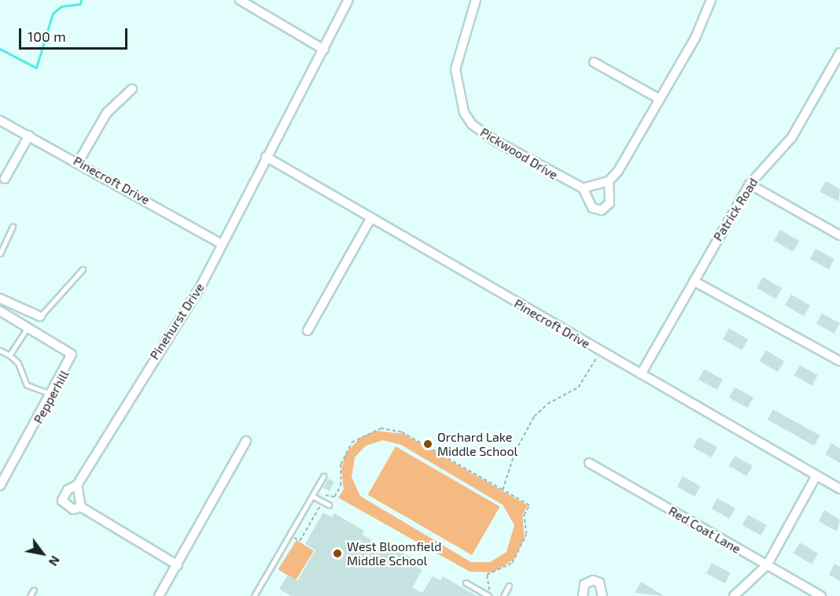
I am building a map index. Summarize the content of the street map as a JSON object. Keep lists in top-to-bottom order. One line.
{"streets":{"street":["Pickwood Drive","Pinecroft Drive","Patrick Road","Pinehurst Drive","Pepperhill","Red Coat Lane"]},"crossings":[["Pinecroft Drive","Patrick Road"],["Pinecroft Drive","Pinehurst Drive"]],"places":["Orchard Lake Middle School","West Bloomfield Middle School"],"scale_bar":"100 m","north":"bottom right"}
